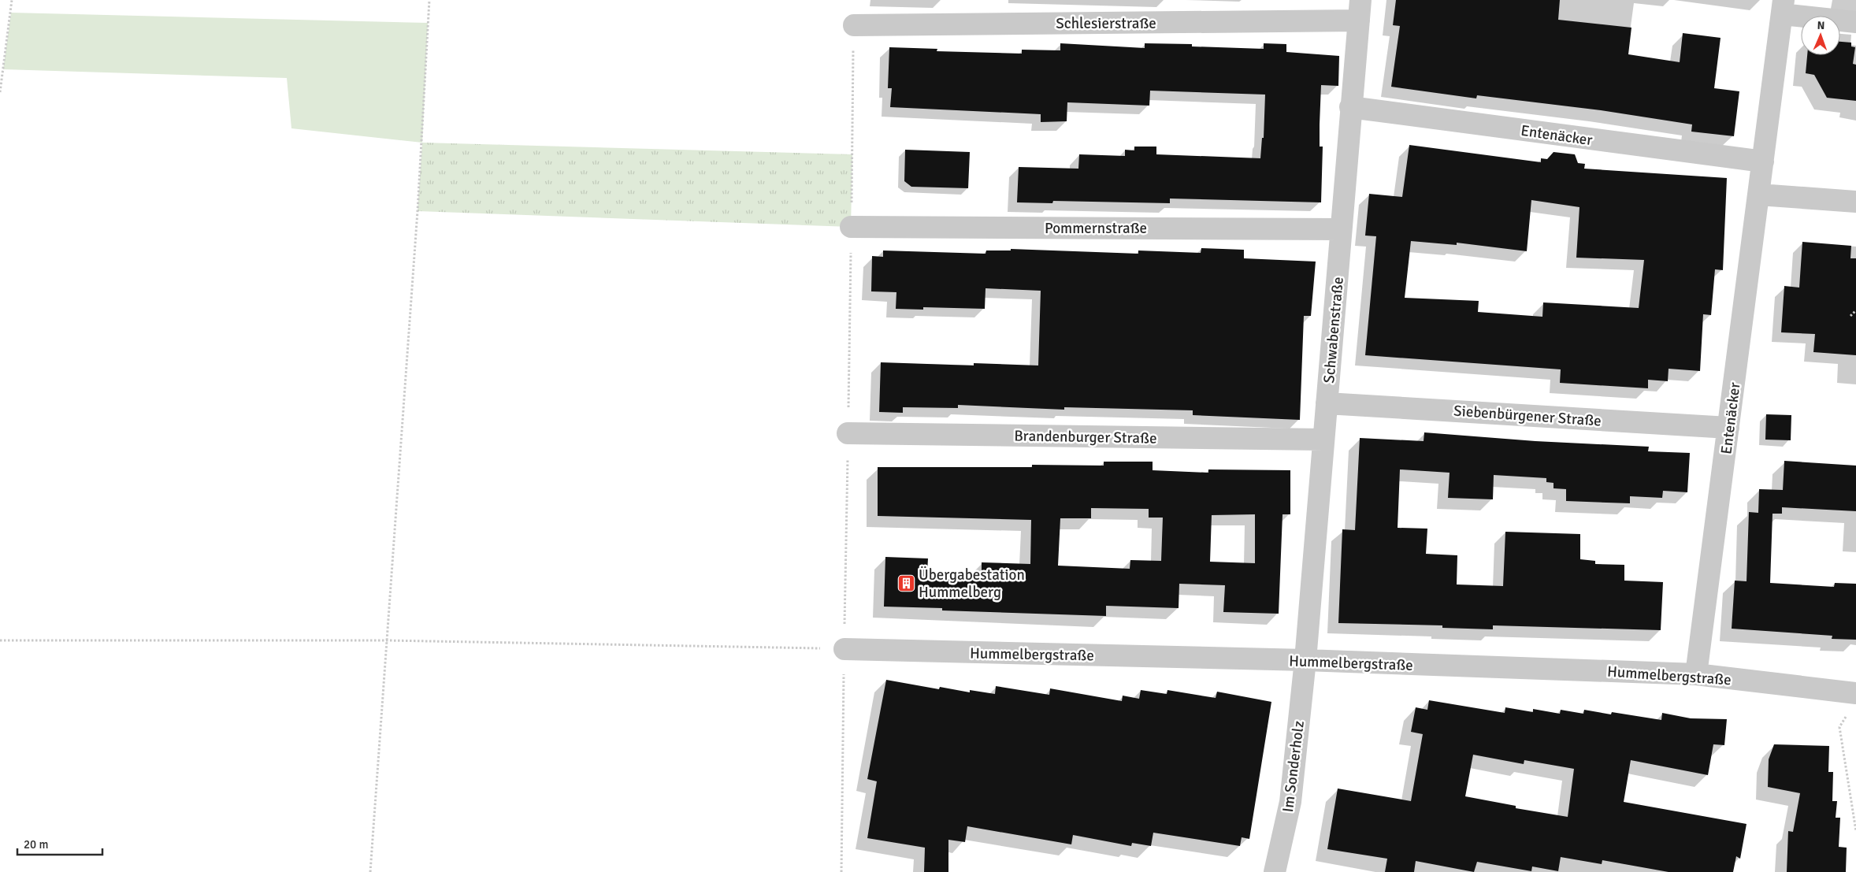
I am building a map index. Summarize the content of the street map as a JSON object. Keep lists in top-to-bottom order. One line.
{"streets":{"street":["Schlesierstraße","Entenäcker","Pommernstraße","Schwabenstraße","Siebenbürgener Straße","Brandenburger Straße","Hummelbergstraße","Im Sonderholz"]},"crossings":[["Schlesierstraße","Schwabenstraße"],["Entenäcker","Schwabenstraße"],["Entenäcker","Siebenbürgener Straße"],["Entenäcker","Hummelbergstraße"],["Pommernstraße","Schwabenstraße"],["Schwabenstraße","Siebenbürgener Straße"],["Schwabenstraße","Brandenburger Straße"],["Schwabenstraße","Hummelbergstraße"],["Schwabenstraße","Im Sonderholz"],["Hummelbergstraße","Im Sonderholz"]],"places":{"building":["Übergabestation Hummelberg"]},"scale_bar":"20 m","north":"top"}
